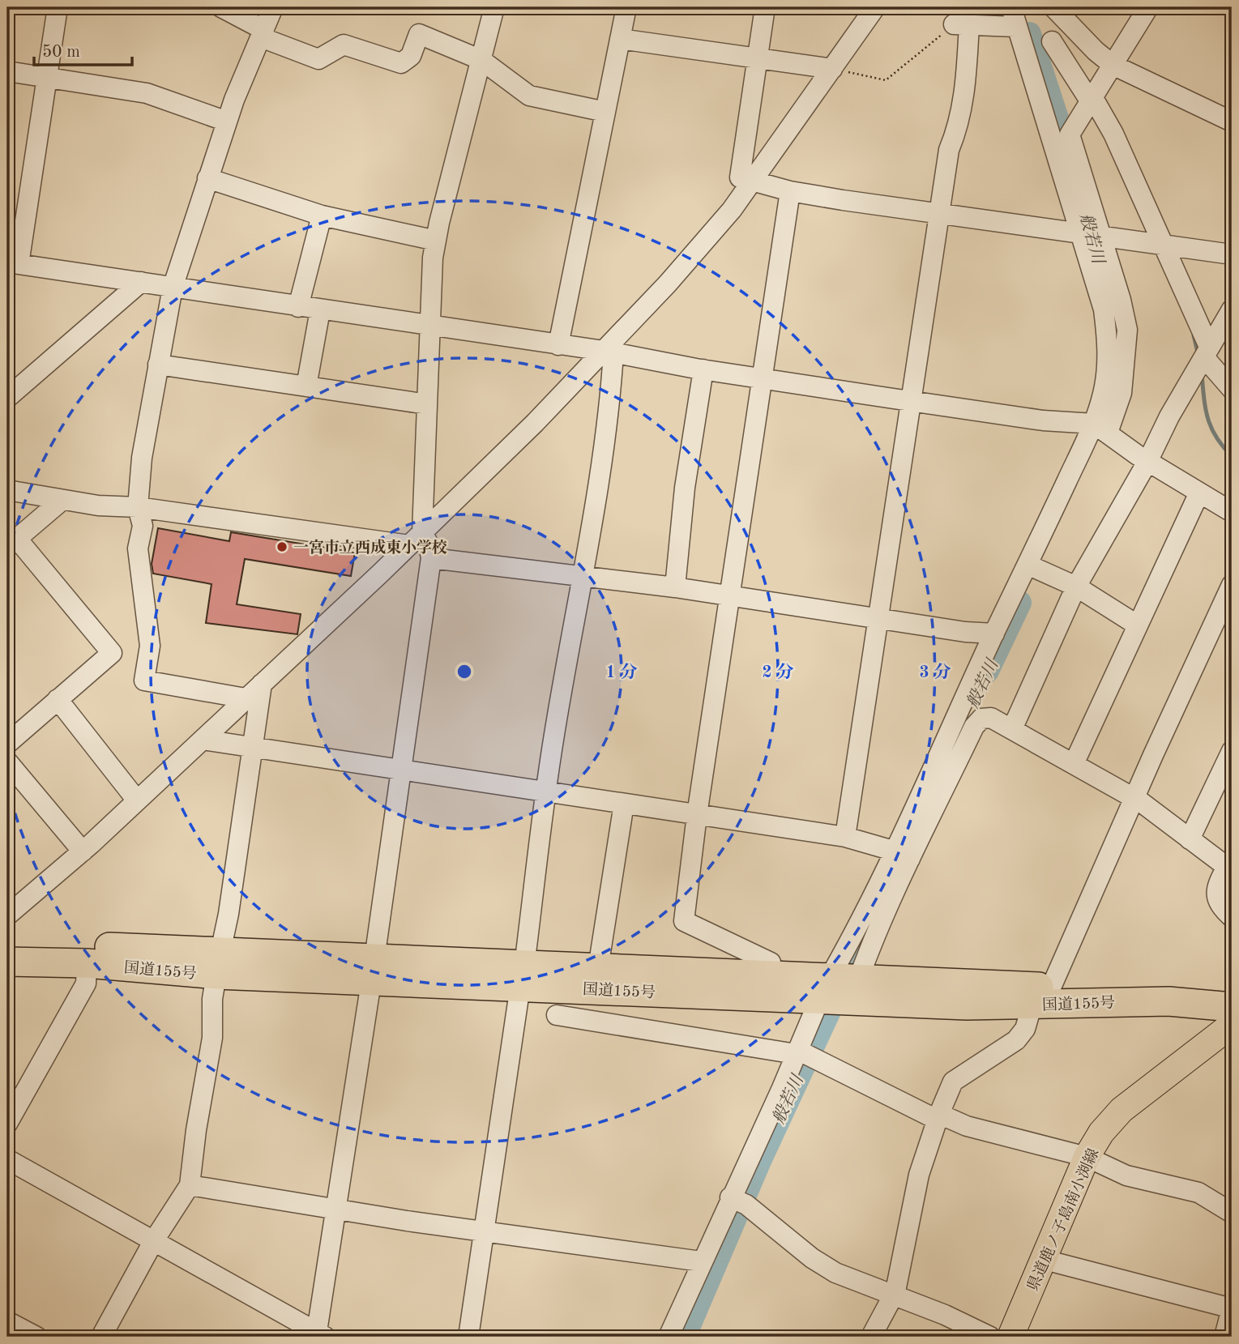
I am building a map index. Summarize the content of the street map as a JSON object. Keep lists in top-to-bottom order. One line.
{"streets":{"highway":["国道155号"],"main road":["県道鹿ノ子島南小渕線"]},"water":["般若川"],"places":["一宮市立西成東小学校"],"scale_bar":"50 m","rings":["1 分","2 分","3 分"]}
